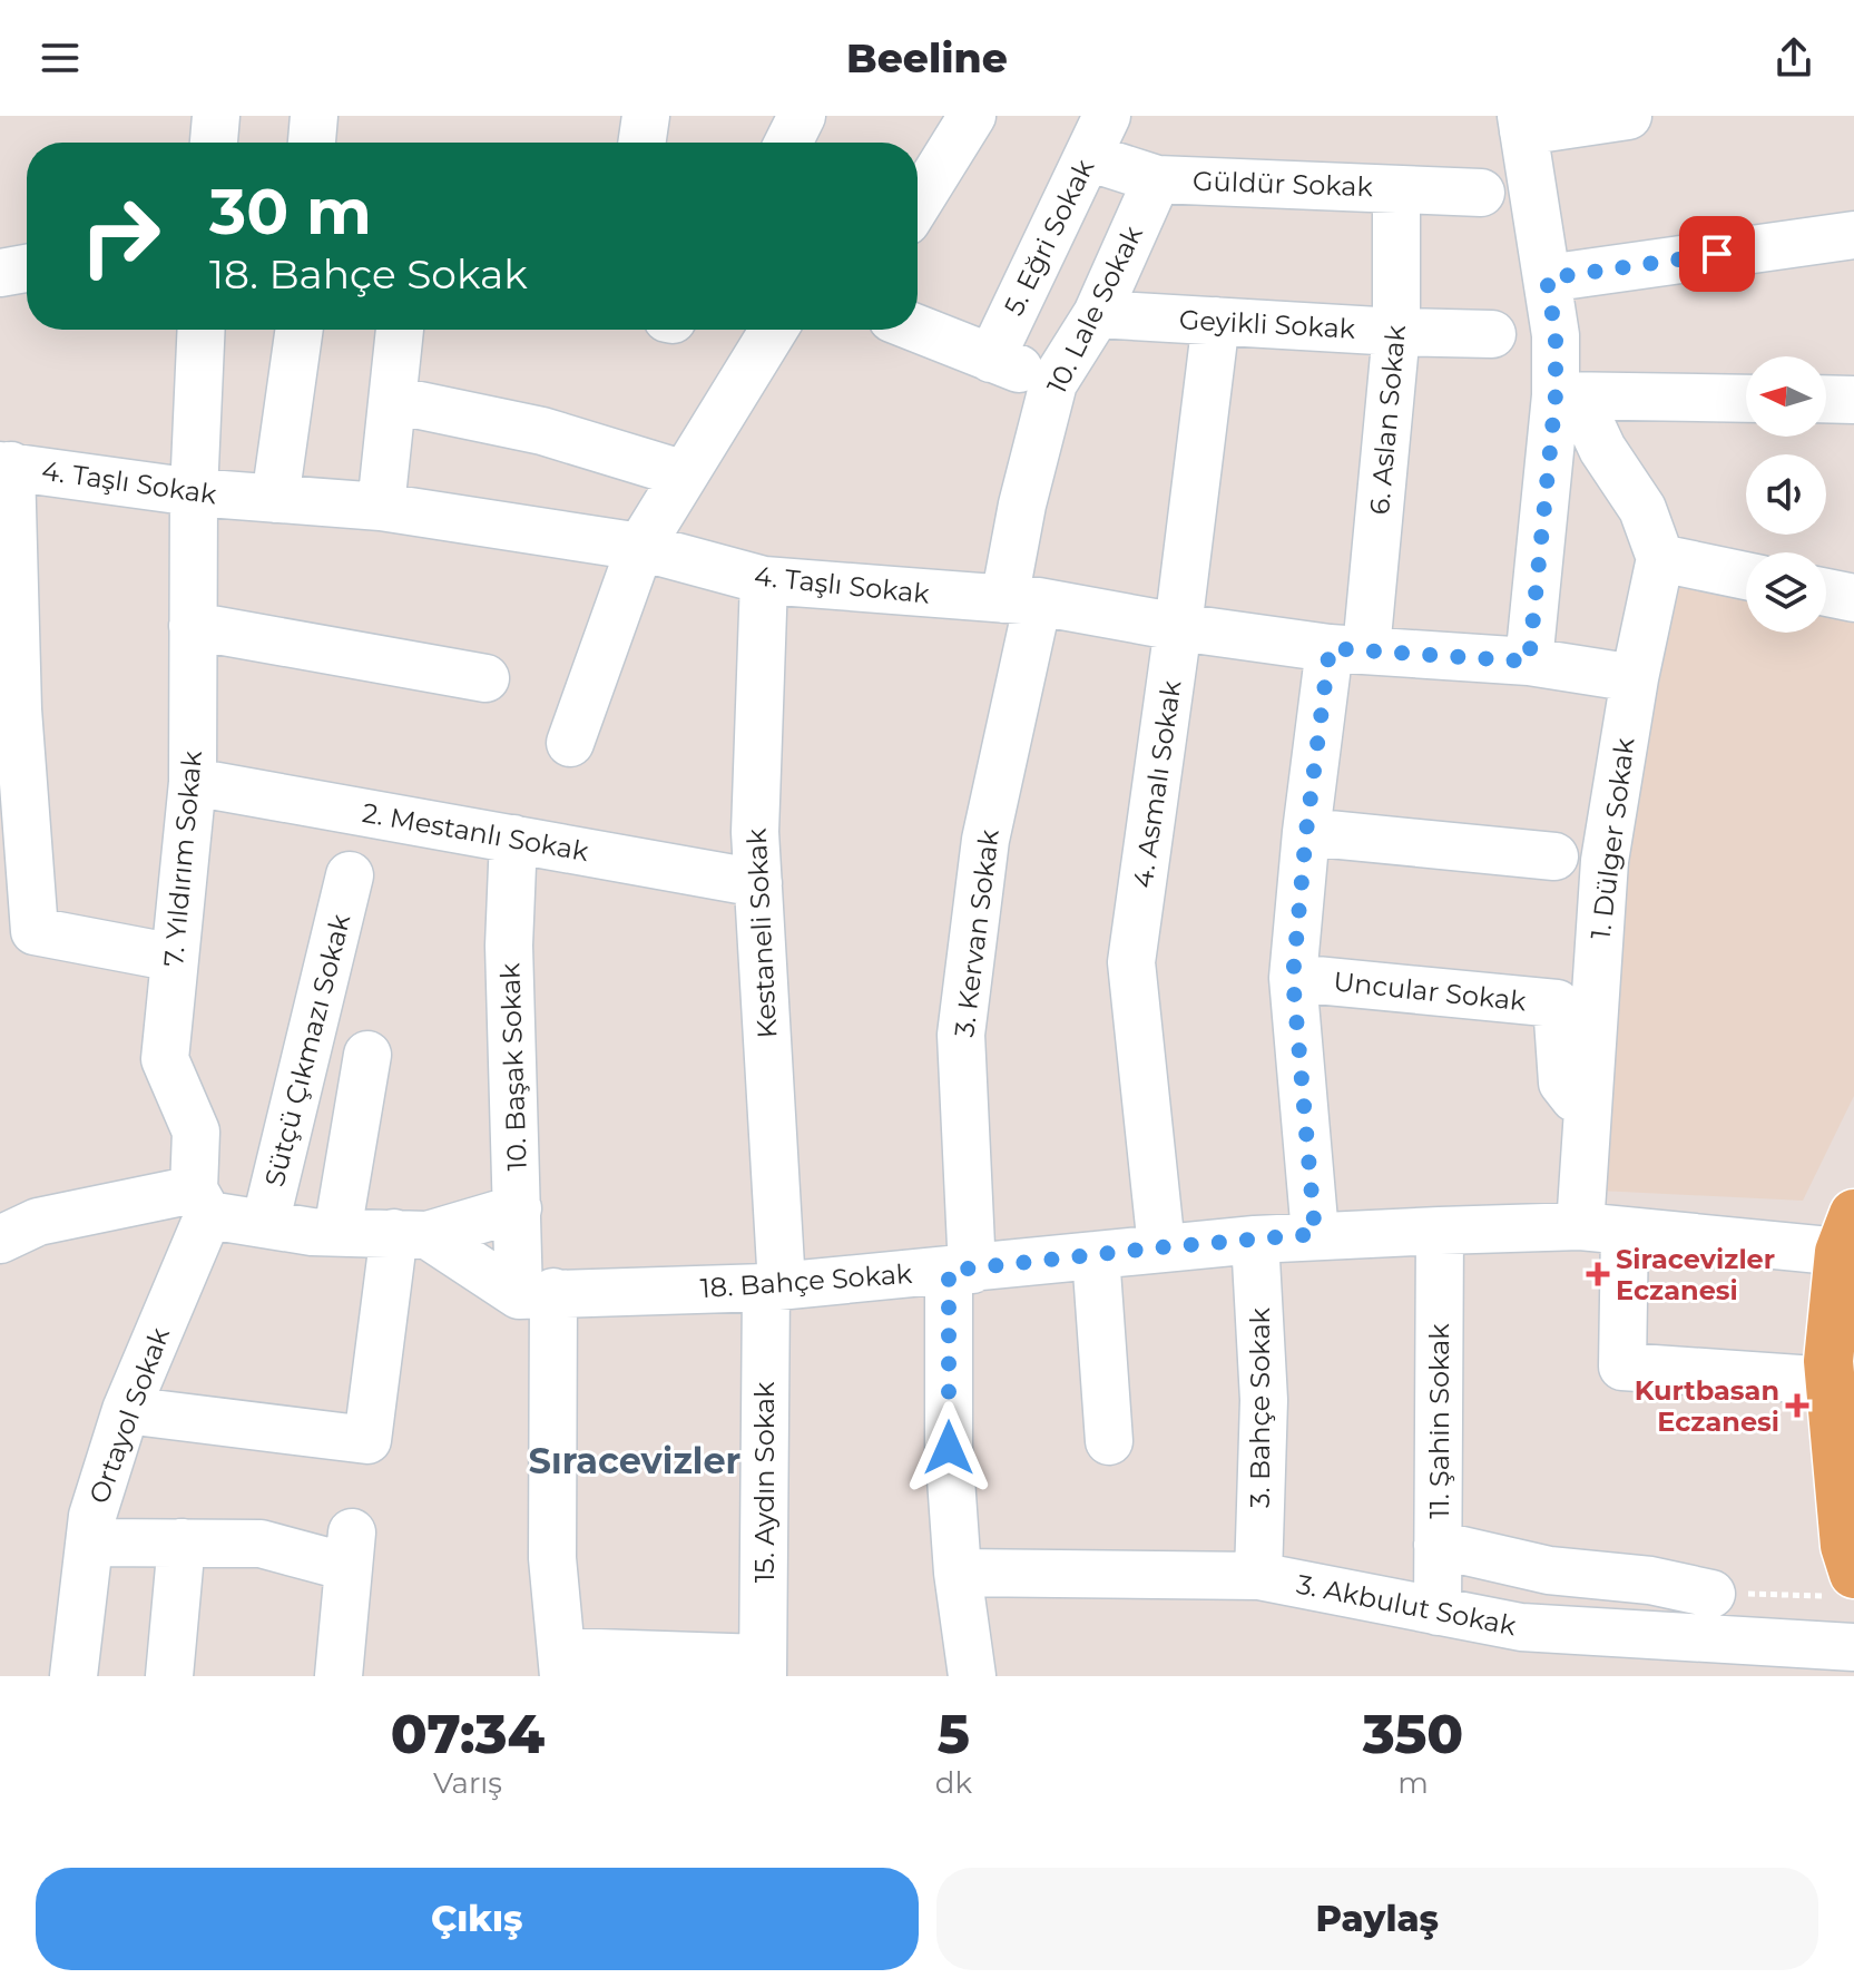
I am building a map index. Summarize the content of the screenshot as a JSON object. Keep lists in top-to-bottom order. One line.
{"streets":{"street":["Güldür Sokak","5. Eğri Sokak","10. Lale Sokak","Geyikli Sokak","6. Aslan Sokak","4. Taşlı Sokak","4. Asmalı Sokak","2. Mestanlı Sokak","1. Dülger Sokak","7. Yıldırım Sokak","Kestaneli Sokak","3. Kervan Sokak","Uncular Sokak","Sütçü Çıkmazı Sokak","10. Başak Sokak","18. Bahçe Sokak","3. Bahçe Sokak","Ortayol Sokak","11. Şahin Sokak","15. Aydın Sokak","3. Akbulut Sokak"]},"crossings":[["Güldür Sokak","5. Eğri Sokak"],["Güldür Sokak","10. Lale Sokak"],["Güldür Sokak","6. Aslan Sokak"],["10. Lale Sokak","Geyikli Sokak"],["10. Lale Sokak","4. Taşlı Sokak"],["10. Lale Sokak","3. Kervan Sokak"],["Geyikli Sokak","6. Aslan Sokak"],["Geyikli Sokak","4. Asmalı Sokak"],["6. Aslan Sokak","4. Taşlı Sokak"],["6. Aslan Sokak","Uncular Sokak"],["6. Aslan Sokak","18. Bahçe Sokak"],["4. Taşlı Sokak","4. Asmalı Sokak"],["4. Taşlı Sokak","1. Dülger Sokak"],["4. Taşlı Sokak","7. Yıldırım Sokak"],["4. Taşlı Sokak","Kestaneli Sokak"],["4. Taşlı Sokak","3. Kervan Sokak"],["4. Asmalı Sokak","18. Bahçe Sokak"],["2. Mestanlı Sokak","7. Yıldırım Sokak"],["2. Mestanlı Sokak","Kestaneli Sokak"],["2. Mestanlı Sokak","10. Başak Sokak"],["1. Dülger Sokak","Uncular Sokak"],["1. Dülger Sokak","18. Bahçe Sokak"],["7. Yıldırım Sokak","Ortayol Sokak"],["Kestaneli Sokak","18. Bahçe Sokak"],["Kestaneli Sokak","15. Aydın Sokak"],["3. Kervan Sokak","18. Bahçe Sokak"],["3. Kervan Sokak","3. Akbulut Sokak"],["10. Başak Sokak","18. Bahçe Sokak"],["18. Bahçe Sokak","3. Bahçe Sokak"],["18. Bahçe Sokak","11. Şahin Sokak"],["18. Bahçe Sokak","15. Aydın Sokak"],["3. Bahçe Sokak","3. Akbulut Sokak"],["11. Şahin Sokak","3. Akbulut Sokak"]],"districts":["Sıracevizler"],"places":{"health":["Siracevizler Eczanesi","Kurtbasan Eczanesi"]},"north":"left","page":{"header":"Beeline","turn":["30 m","18. Bahçe Sokak"],"eta":["07:34","Varış","5","dk","350","m"],"buttons":["Çıkış","Paylaş"]}}
